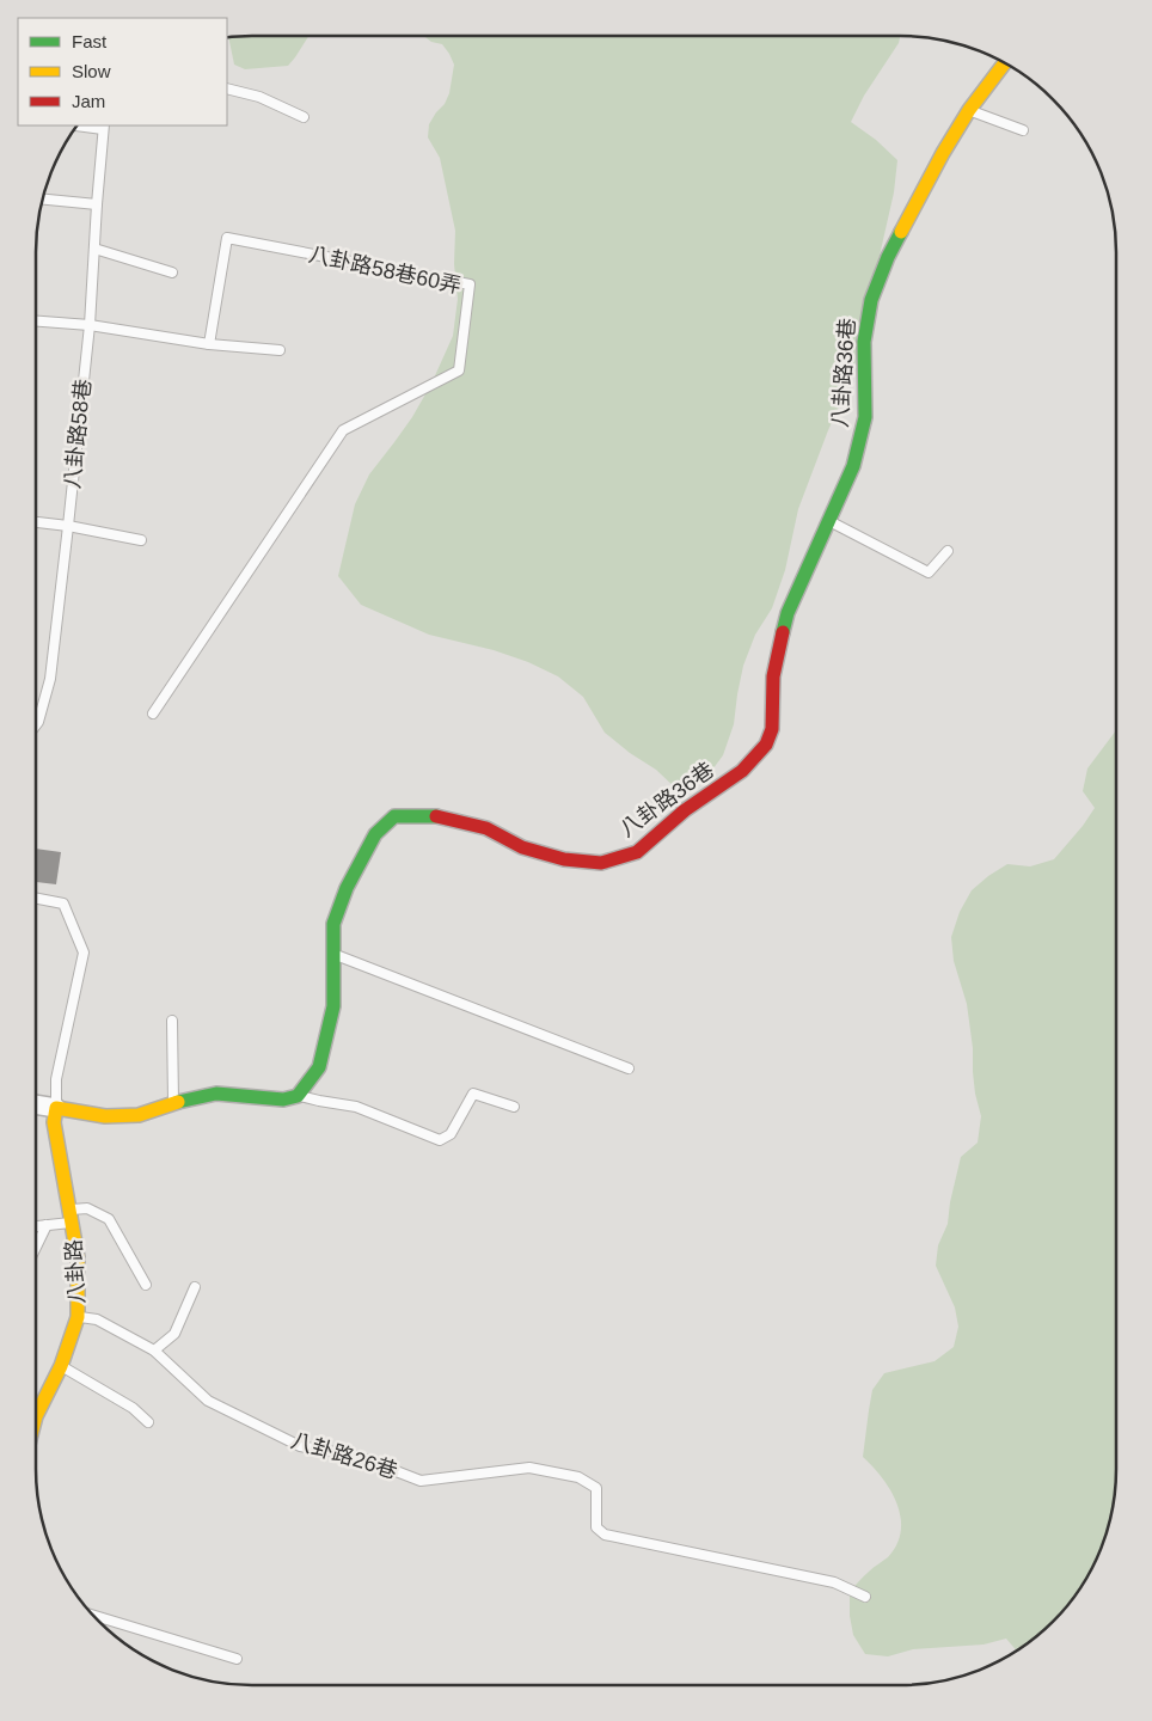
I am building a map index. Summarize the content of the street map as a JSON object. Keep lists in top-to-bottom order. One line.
{"streets":{"street":["八卦路36巷","八卦路"],"lane":["八卦路58巷60弄","八卦路58巷","八卦路26巷"]},"crossings":[["八卦路","八卦路26巷"]],"legend":["Fast","Slow","Jam"]}
